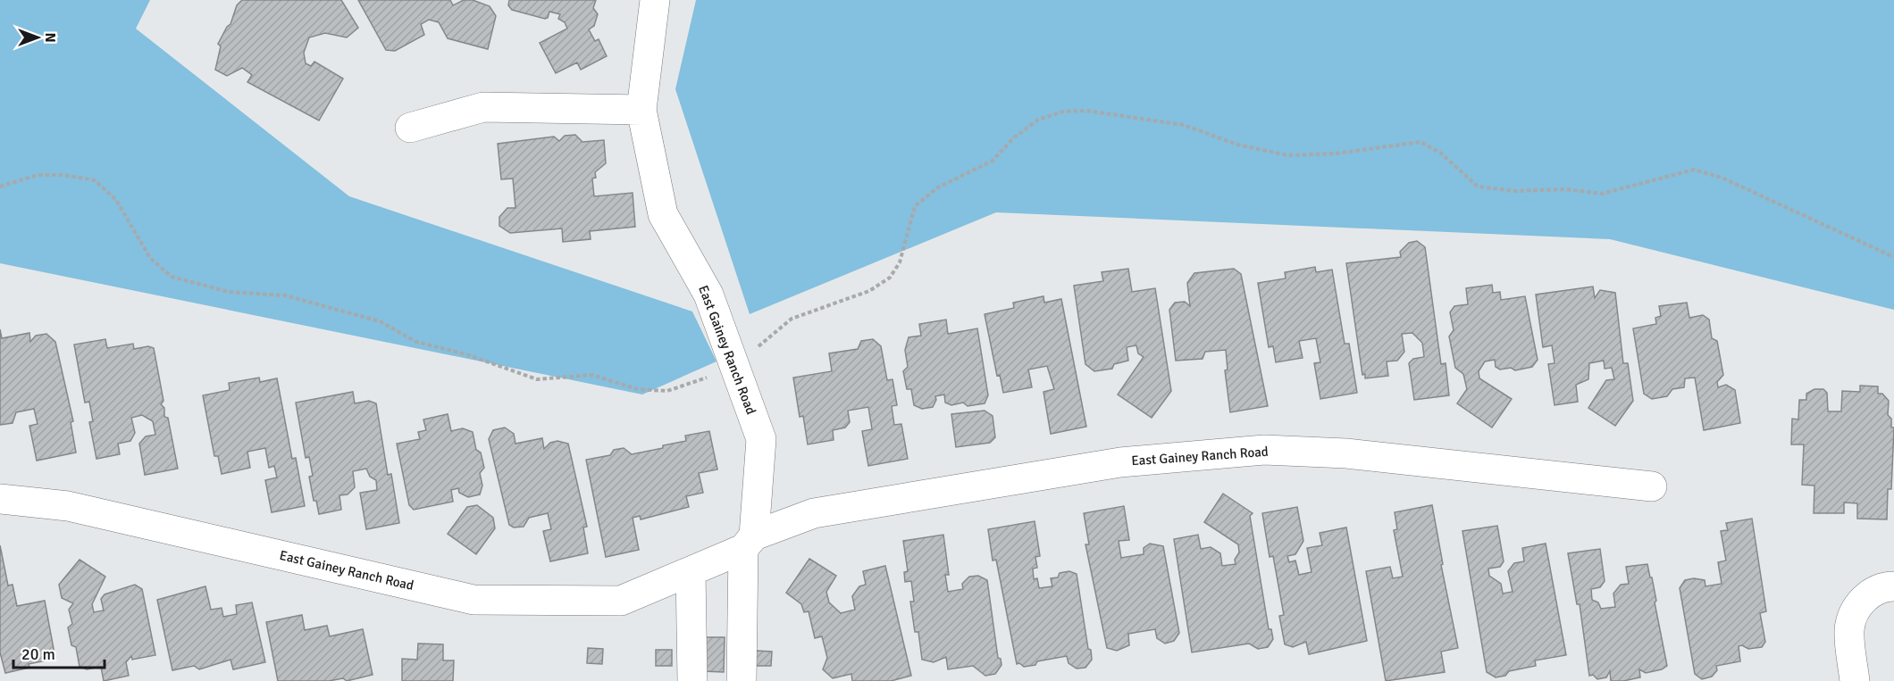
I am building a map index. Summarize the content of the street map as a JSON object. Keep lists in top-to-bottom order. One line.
{"streets":{"street":["East Gainey Ranch Road"]},"scale_bar":"20 m","north":"right"}
